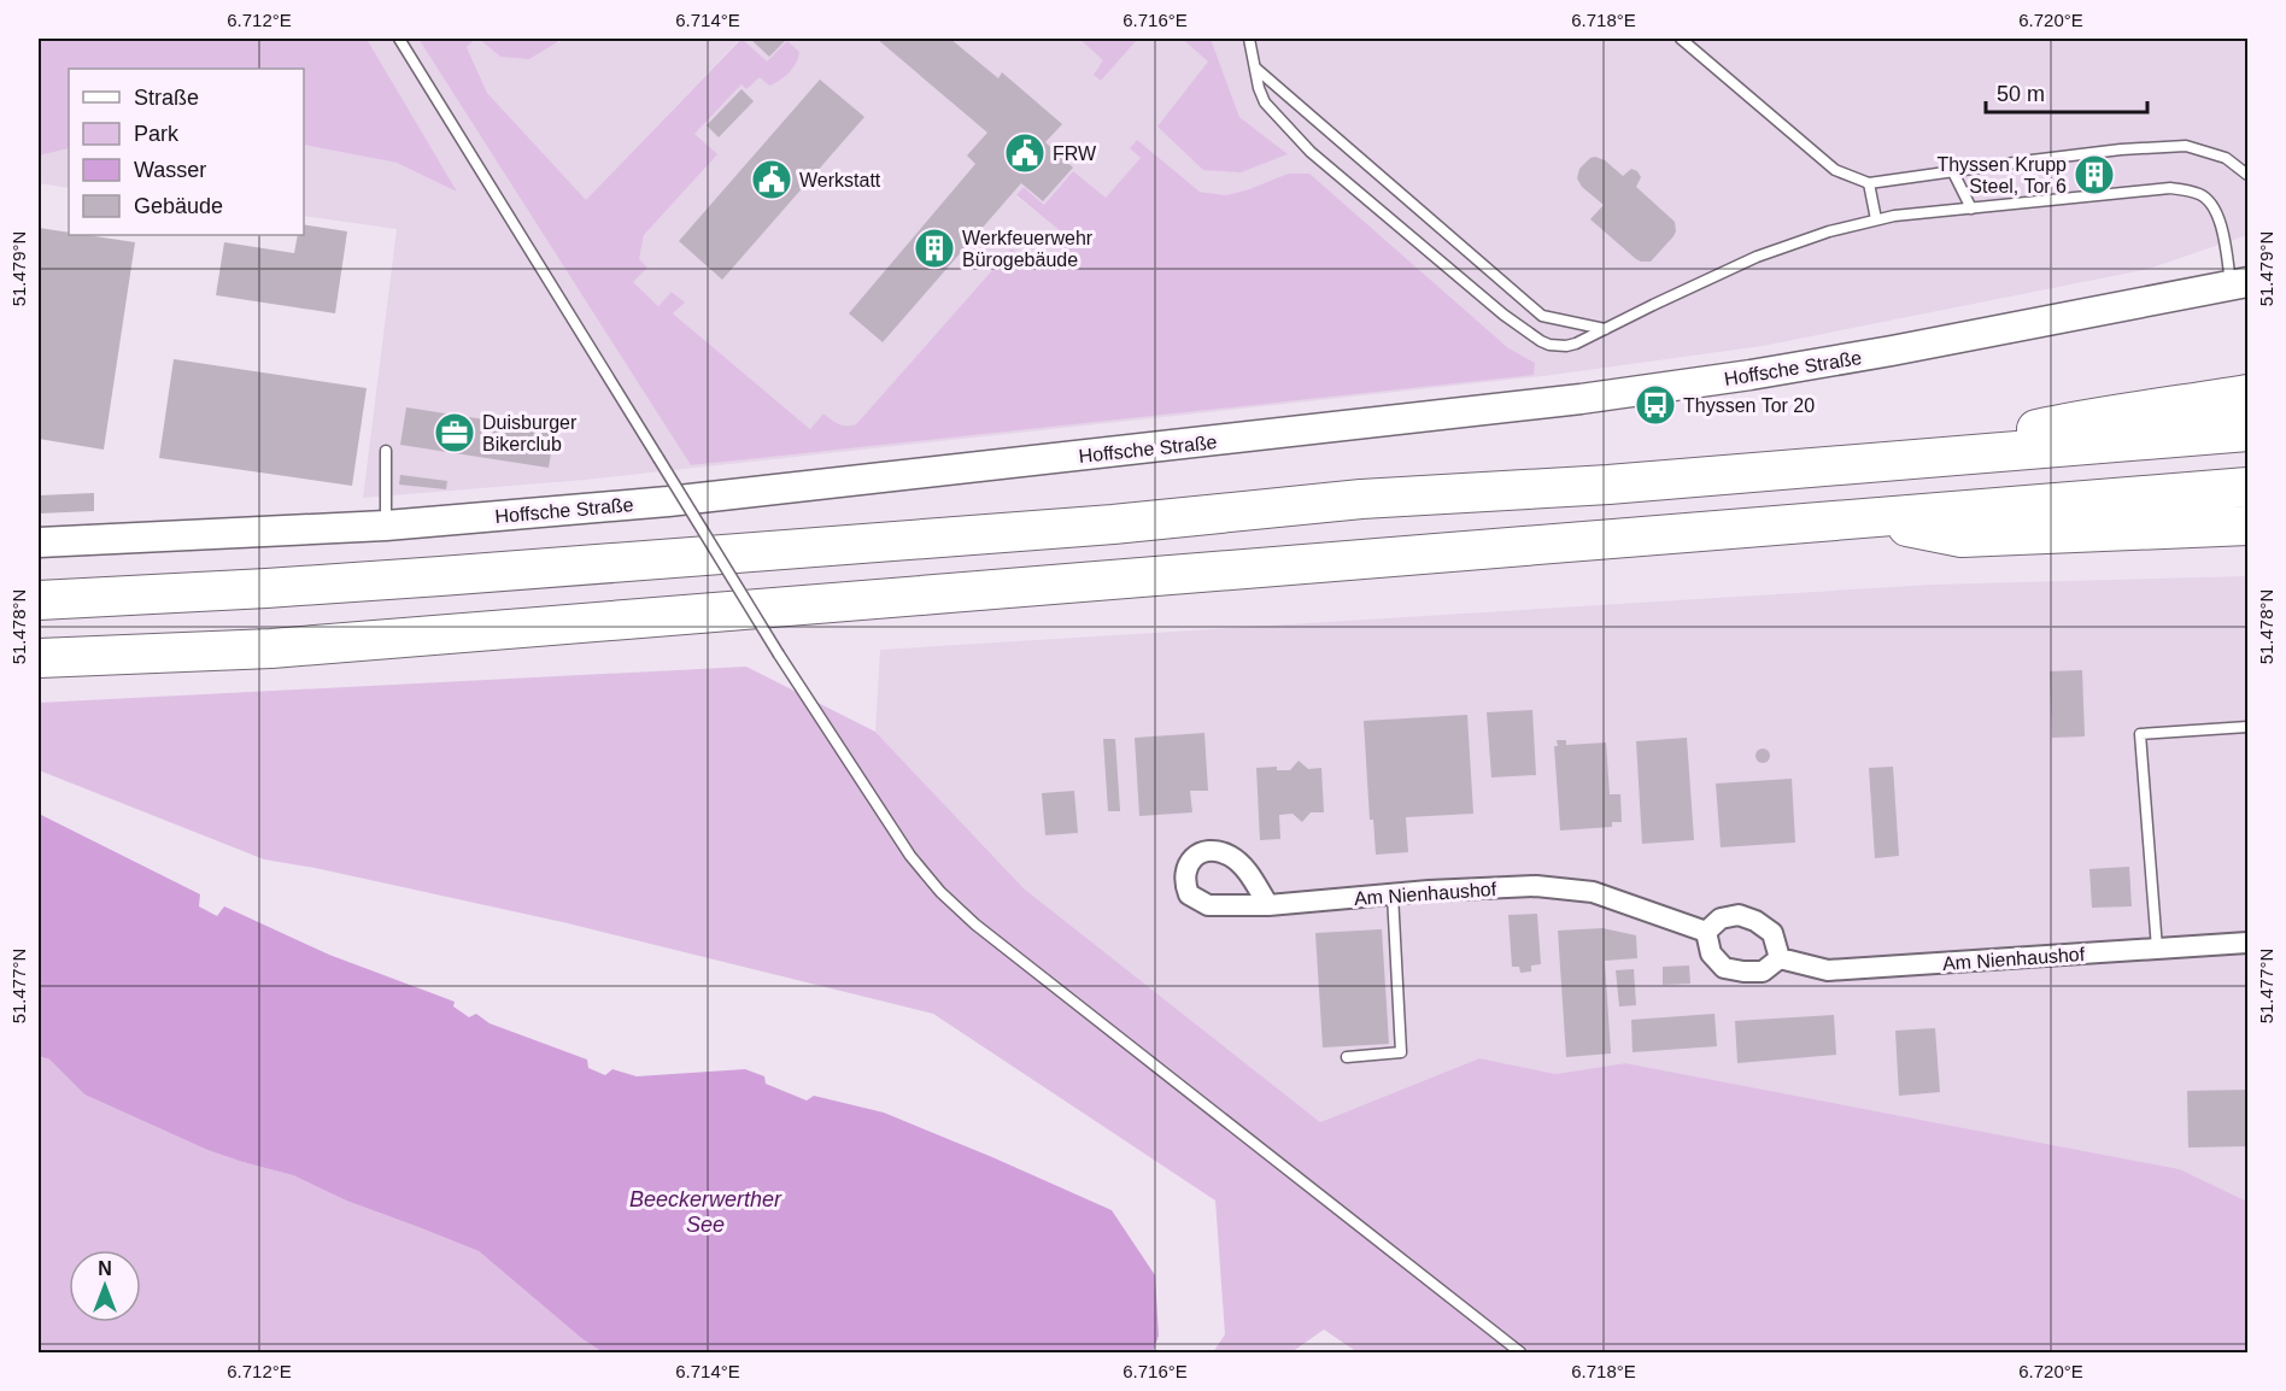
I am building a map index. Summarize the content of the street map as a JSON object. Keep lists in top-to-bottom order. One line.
{"streets":{"street":["Hoffsche Straße","Am Nienhaushof"]},"water":["Beeckerwerther See"],"places":{"public building":["FRW","Werkstatt"],"building":["Thyssen Krupp Steel, Tor 6","Werkfeuerwehr Bürogebäude"],"bus stop":["Thyssen Tor 20"],"office":["Duisburger Bikerclub"]},"legend":["Straße","Park","Wasser","Gebäude"],"scale_bar":"50 m","north":"top","coordinates":["6.712°E","6.714°E","6.716°E","6.718°E","6.720°E","51.479°N","51.478°N","51.477°N"]}
